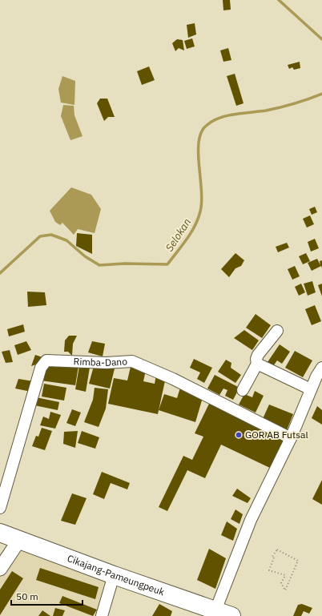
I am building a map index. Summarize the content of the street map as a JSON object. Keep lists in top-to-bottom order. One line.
{"streets":{"main road":["Cikajang-Pameungpeuk"],"street":["Rimba-Dano"]},"water":["Selokan"],"places":["GOR AB Futsal"],"scale_bar":"50 m"}
